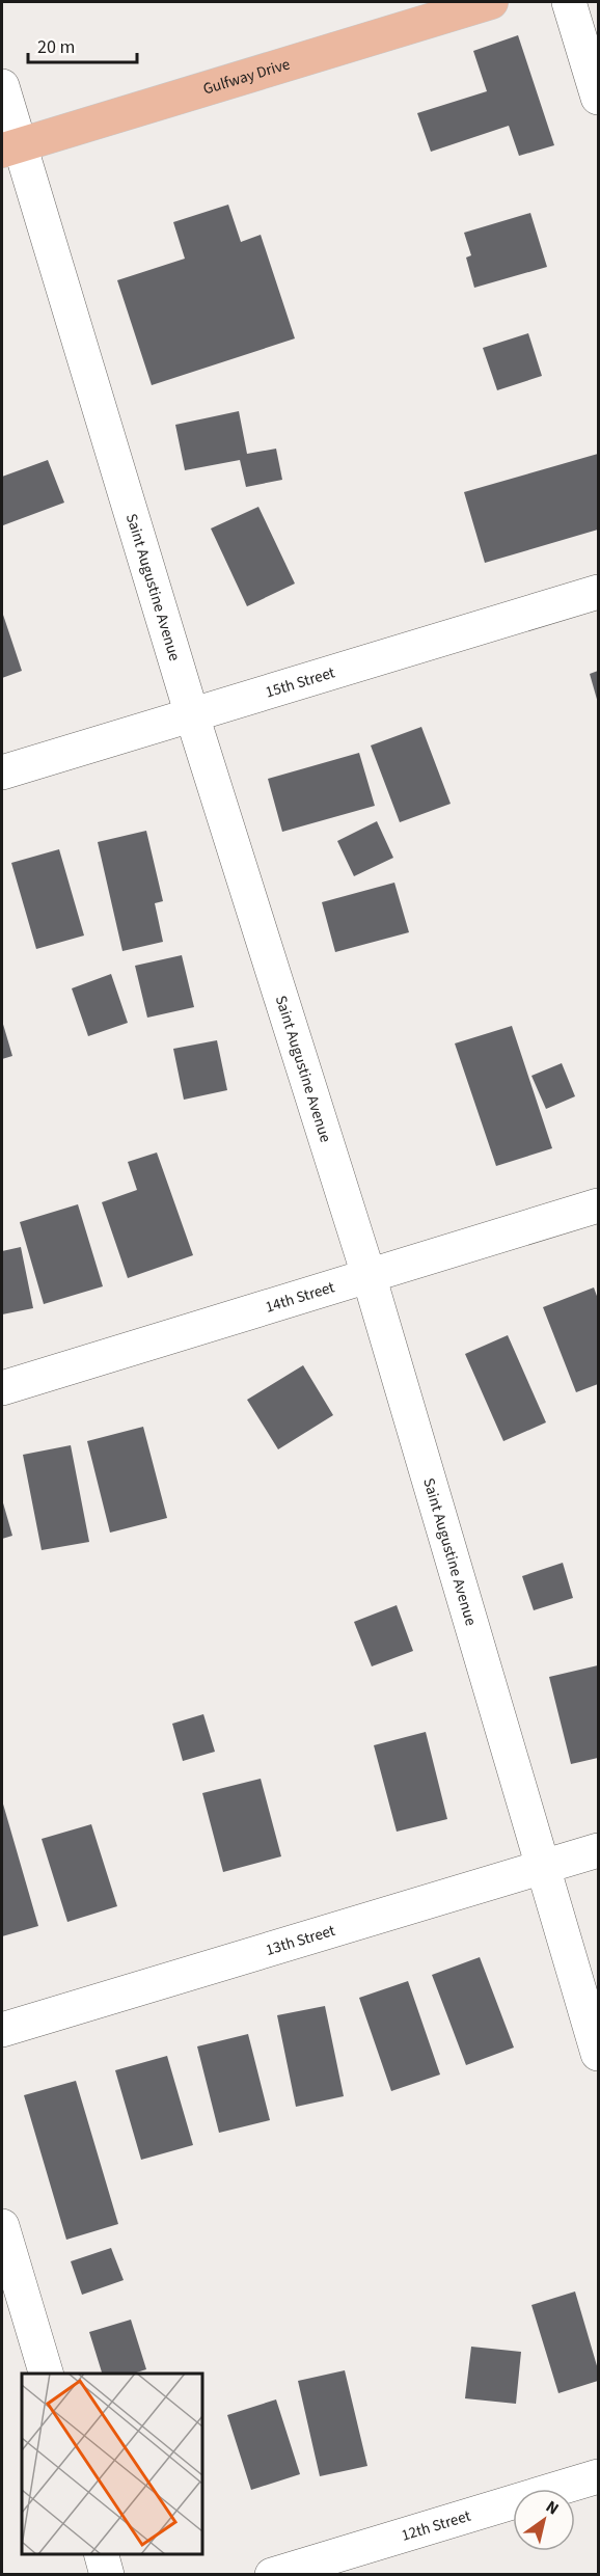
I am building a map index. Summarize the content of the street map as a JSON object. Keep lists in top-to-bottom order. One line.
{"streets":{"main road":["Gulfway Drive"],"street":["Saint Augustine Avenue","15th Street","14th Street","13th Street","12th Street"]},"crossings":[["Gulfway Drive","Saint Augustine Avenue"],["Saint Augustine Avenue","15th Street"],["Saint Augustine Avenue","14th Street"],["Saint Augustine Avenue","13th Street"]],"scale_bar":"20 m","north":"top right"}
